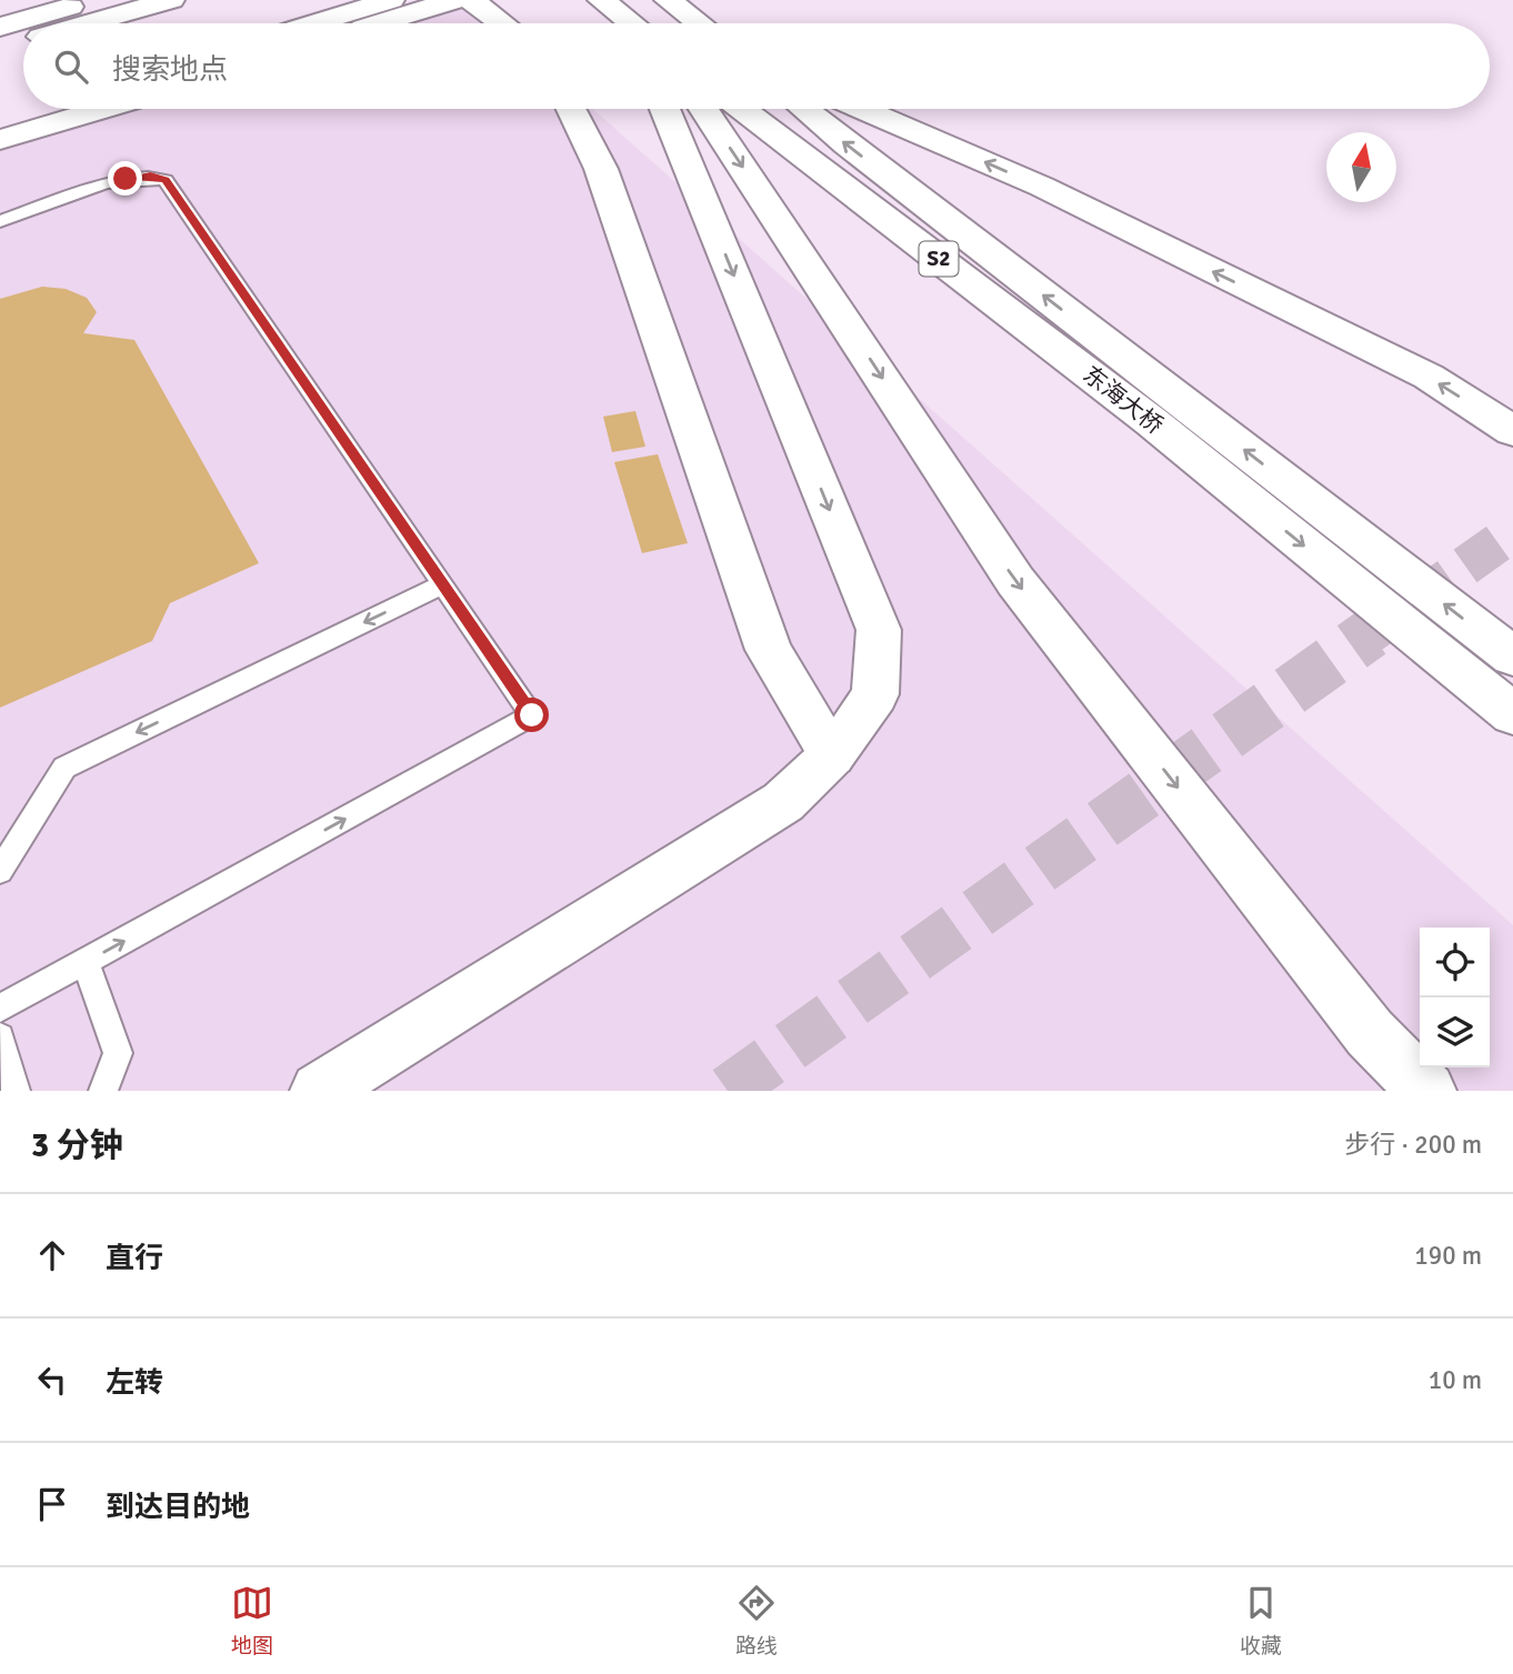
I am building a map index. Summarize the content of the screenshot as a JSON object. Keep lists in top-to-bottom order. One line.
{"streets":{"main road":["S2","东海大桥"]},"north":"top","page":{"search":"搜索地点","heading":["3 分钟","步行 · 200 m"],"list":[["直行","190 m"],["左转","10 m"],"到达目的地"],"nav":["地图","路线","收藏"]}}
